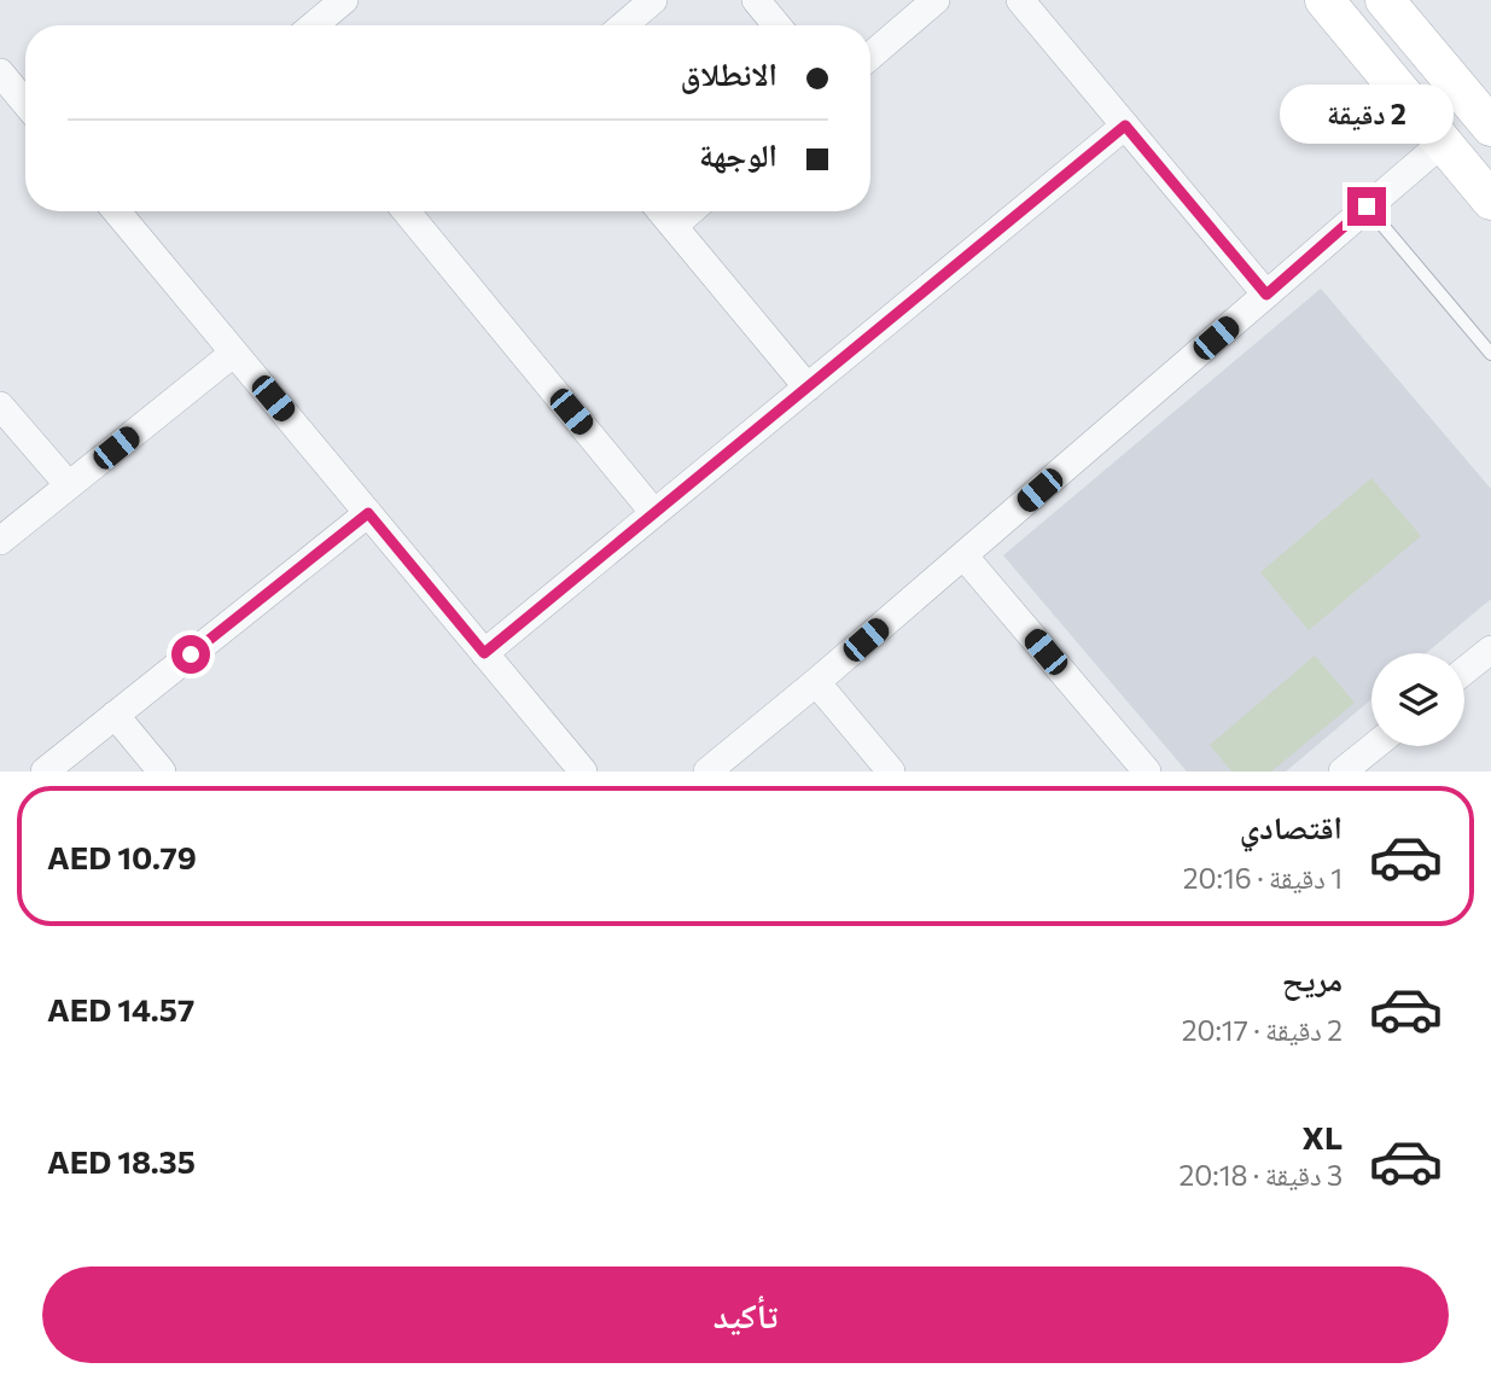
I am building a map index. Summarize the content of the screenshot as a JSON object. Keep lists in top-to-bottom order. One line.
{"page":{"banner":["الانطلاق","الوجهة"],"bubble":"2 دقيقة","list":[{"name":"اقتصادي","note":"1 دقيقة · 20:16","value":"AED 10.79"},{"name":"مريح","note":"2 دقيقة · 20:17","value":"AED 14.57"},{"name":"XL","note":"3 دقيقة · 20:18","value":"AED 18.35"}],"buttons":"تأكيد"}}
